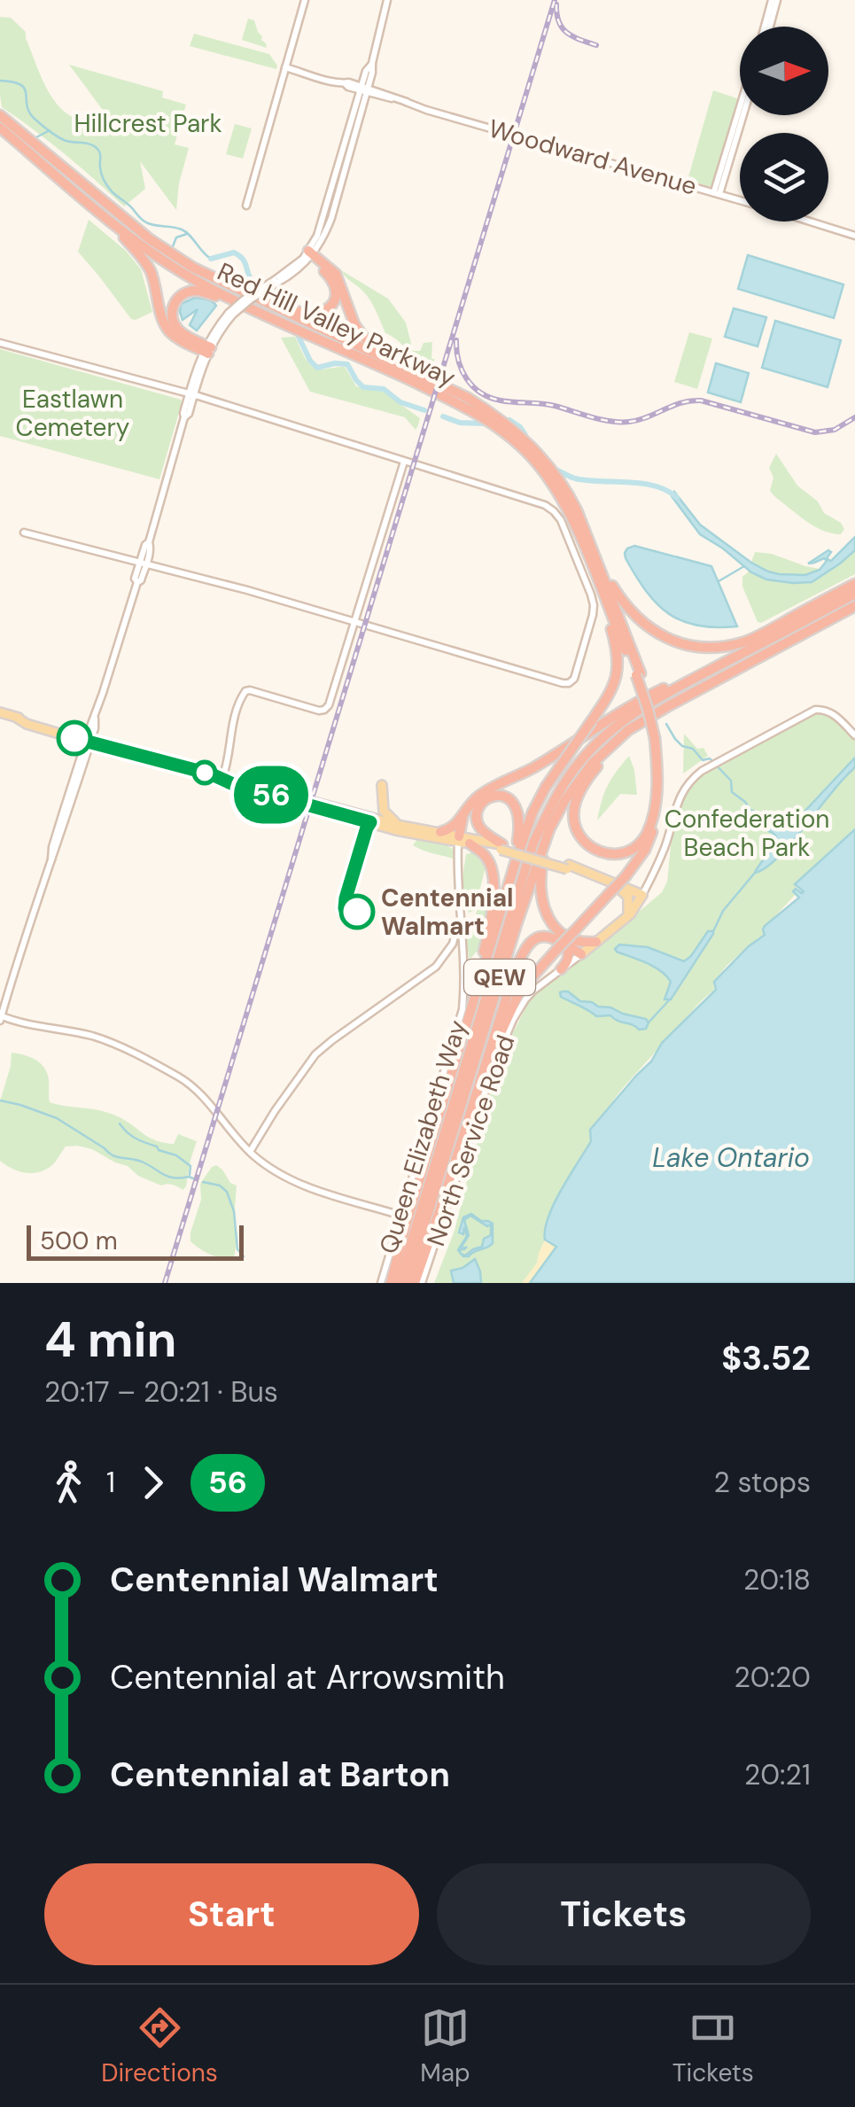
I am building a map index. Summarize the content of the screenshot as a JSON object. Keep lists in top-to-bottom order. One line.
{"streets":{"highway":["Red Hill Valley Parkway","QEW","Queen Elizabeth Way"],"main road":["North Service Road"],"street":["Woodward Avenue"]},"water":["Lake Ontario"],"parks":["Hillcrest Park","Eastlawn Cemetery","Confederation Beach Park"],"places":["Centennial Walmart"],"lines":["bus line 56"],"scale_bar":"500 m","north":"right","page":{"on_map":"56","scale":"500 m","heading":["4 min","20:17 – 20:21 · Bus","$3.52"],"legs":["1","56","2 stops"],"list":[{"name":"Centennial Walmart","value":"20:18"},{"name":"Centennial at Arrowsmith","value":"20:20"},{"name":"Centennial at Barton","value":"20:21"}],"buttons":["Start","Tickets"],"tabs":["Directions","Map","Tickets"]}}
